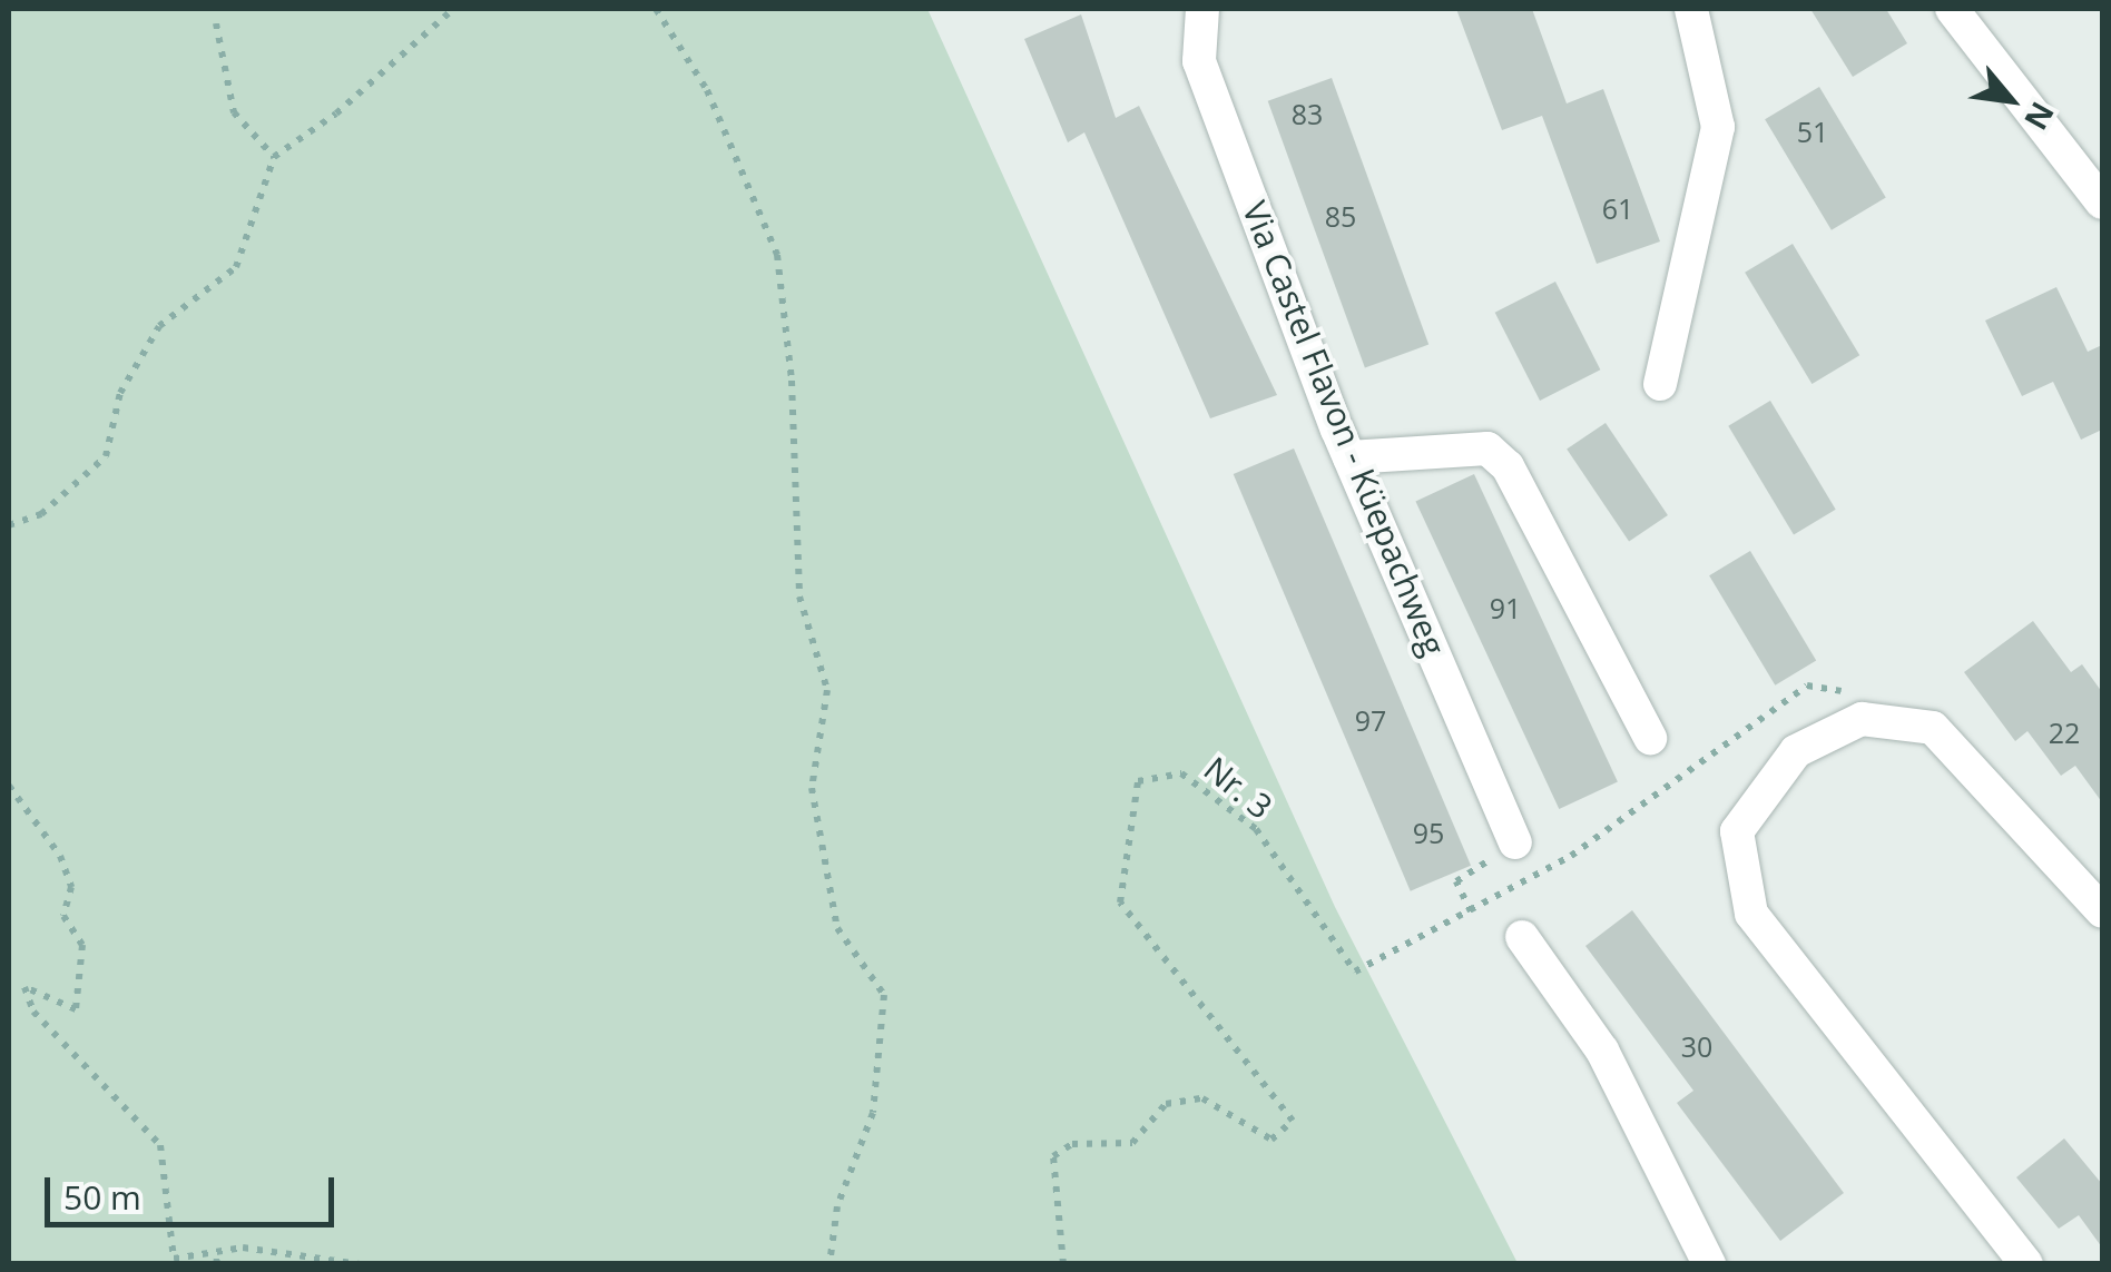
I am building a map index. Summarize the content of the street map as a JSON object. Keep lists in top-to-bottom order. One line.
{"streets":{"street":["Via Castel Flavon - Küepachweg"],"path":["Nr. 3"]},"house_numbers":["83","51","61","85","91","97","22","95","30"],"scale_bar":"50 m","north":"bottom right"}
